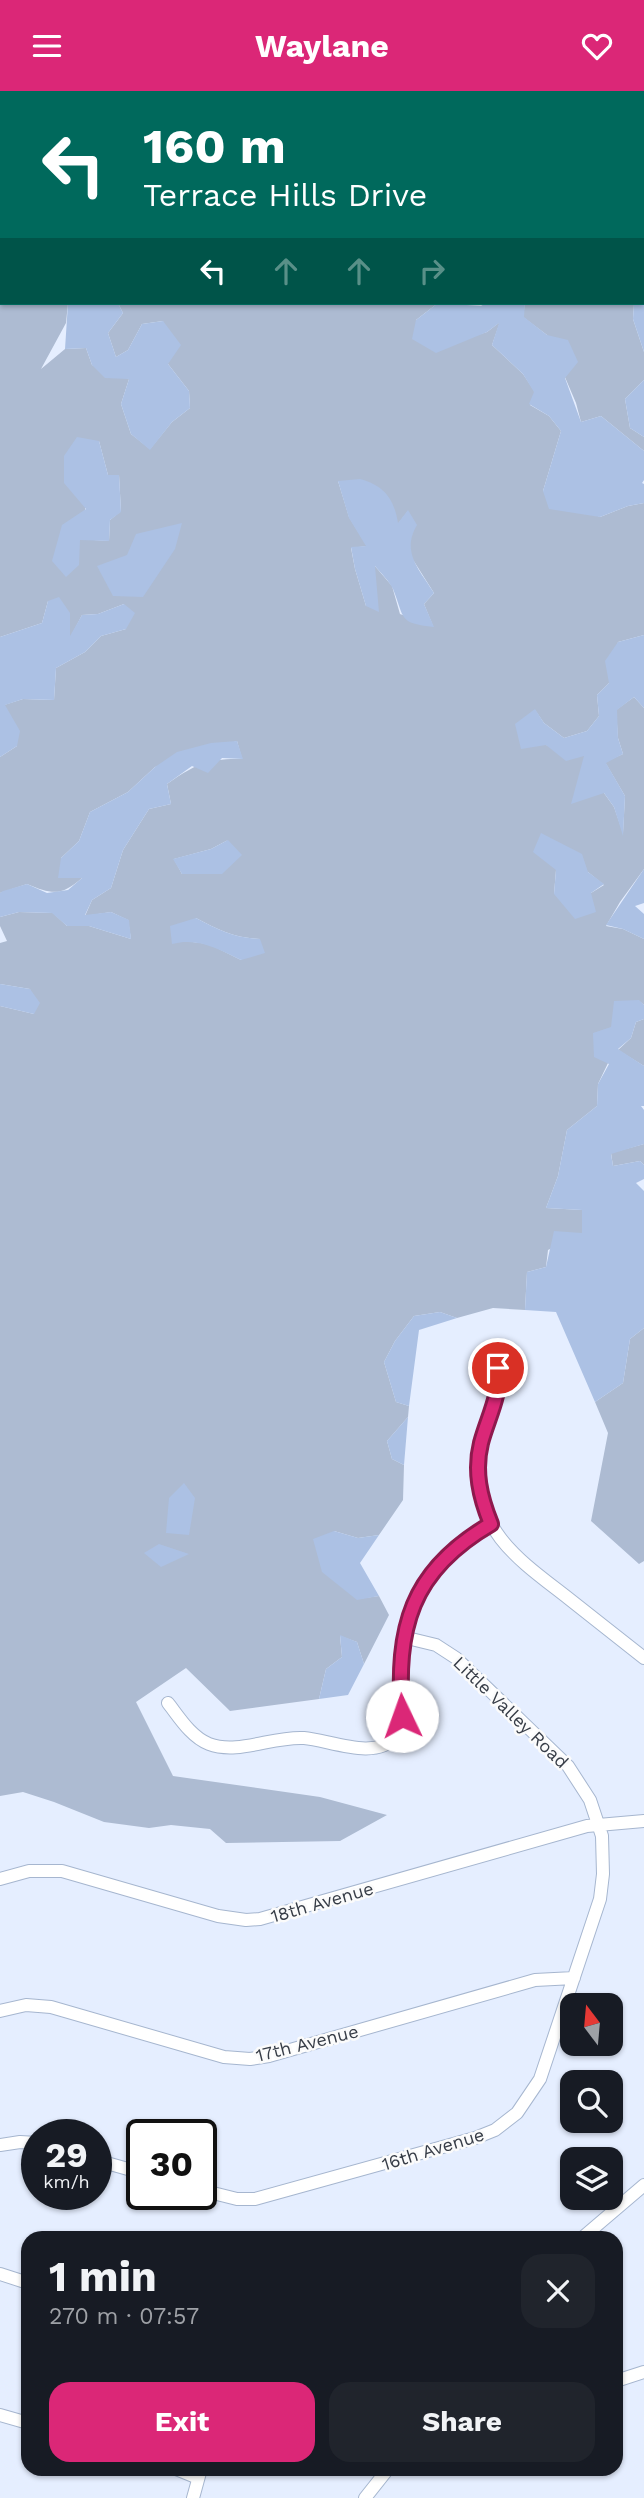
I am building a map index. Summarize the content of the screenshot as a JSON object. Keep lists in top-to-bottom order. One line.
{"streets":{"street":["Little Valley Road","18th Avenue","17th Avenue","16th Avenue"]},"crossings":[["Little Valley Road","18th Avenue"],["Little Valley Road","17th Avenue"],["Little Valley Road","16th Avenue"],["17th Avenue","16th Avenue"]],"north":"top","page":{"header":"Waylane","turn":["160 m","Terrace Hills Drive"],"speed":"29 km/h","limit":"30","heading":["1 min","270 m · 07:57"],"buttons":["Exit","Share"]}}
